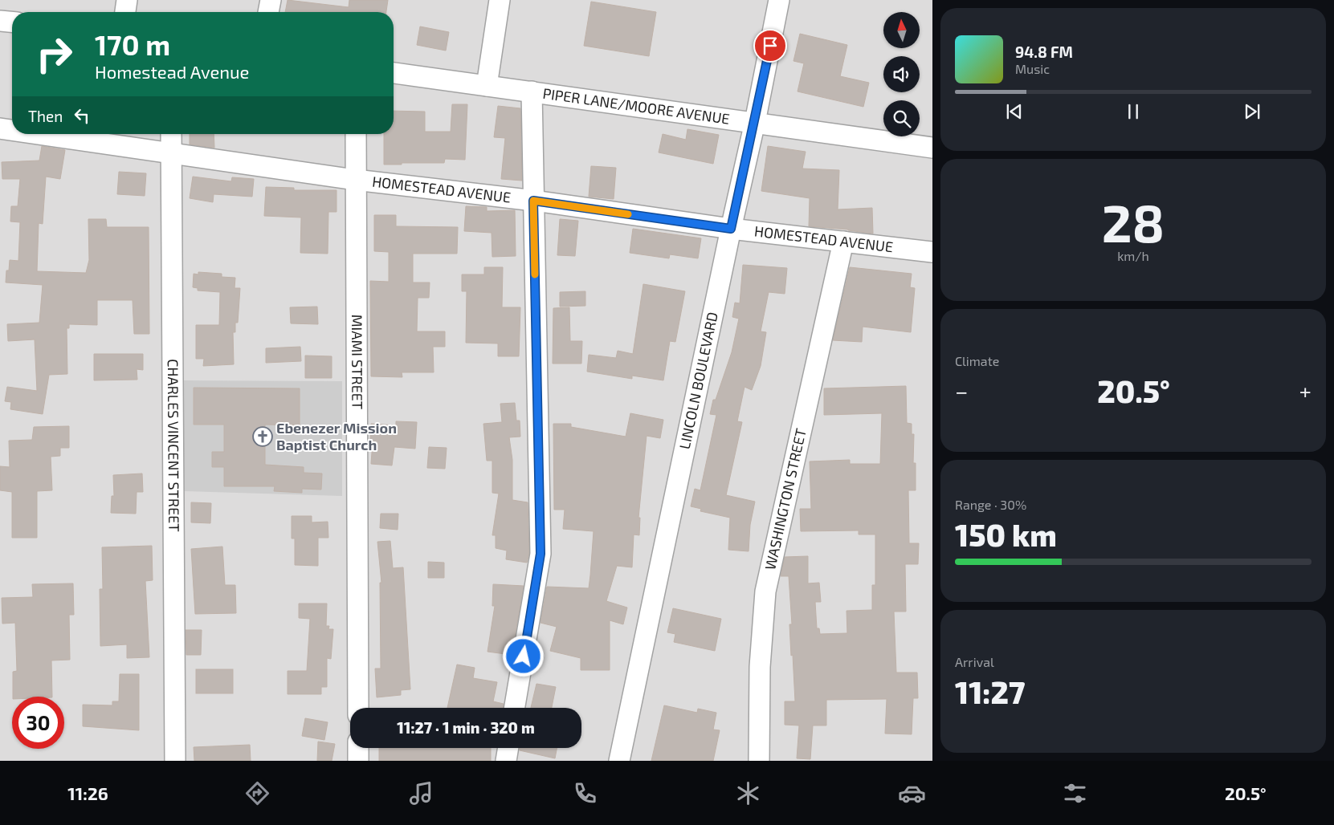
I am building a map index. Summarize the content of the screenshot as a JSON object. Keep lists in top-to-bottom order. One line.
{"streets":{"street":["PIPER LANE/MOORE AVENUE","HOMESTEAD AVENUE","MIAMI STREET","LINCOLN BOULEVARD","CHARLES VINCENT STREET","WASHINGTON STREET"]},"crossings":[["PIPER LANE/MOORE AVENUE","LINCOLN BOULEVARD"],["HOMESTEAD AVENUE","MIAMI STREET"],["HOMESTEAD AVENUE","LINCOLN BOULEVARD"],["HOMESTEAD AVENUE","CHARLES VINCENT STREET"],["HOMESTEAD AVENUE","WASHINGTON STREET"]],"places":{"church":["Ebenezer Mission Baptist Church"]},"north":"top","page":{"turn":["170 m","Homestead Avenue"],"song":["94.8 FM","Music"],"then":"Then","tile":[["28","km/h"],"Climate",["Range · 30%","150 km"],["Arrival","11:27"]],"heat":["−","20.5°","+"],"limit":"30","trip":"11:27 · 1 min · 320 m","tabs":["11:26","20.5°"]}}
